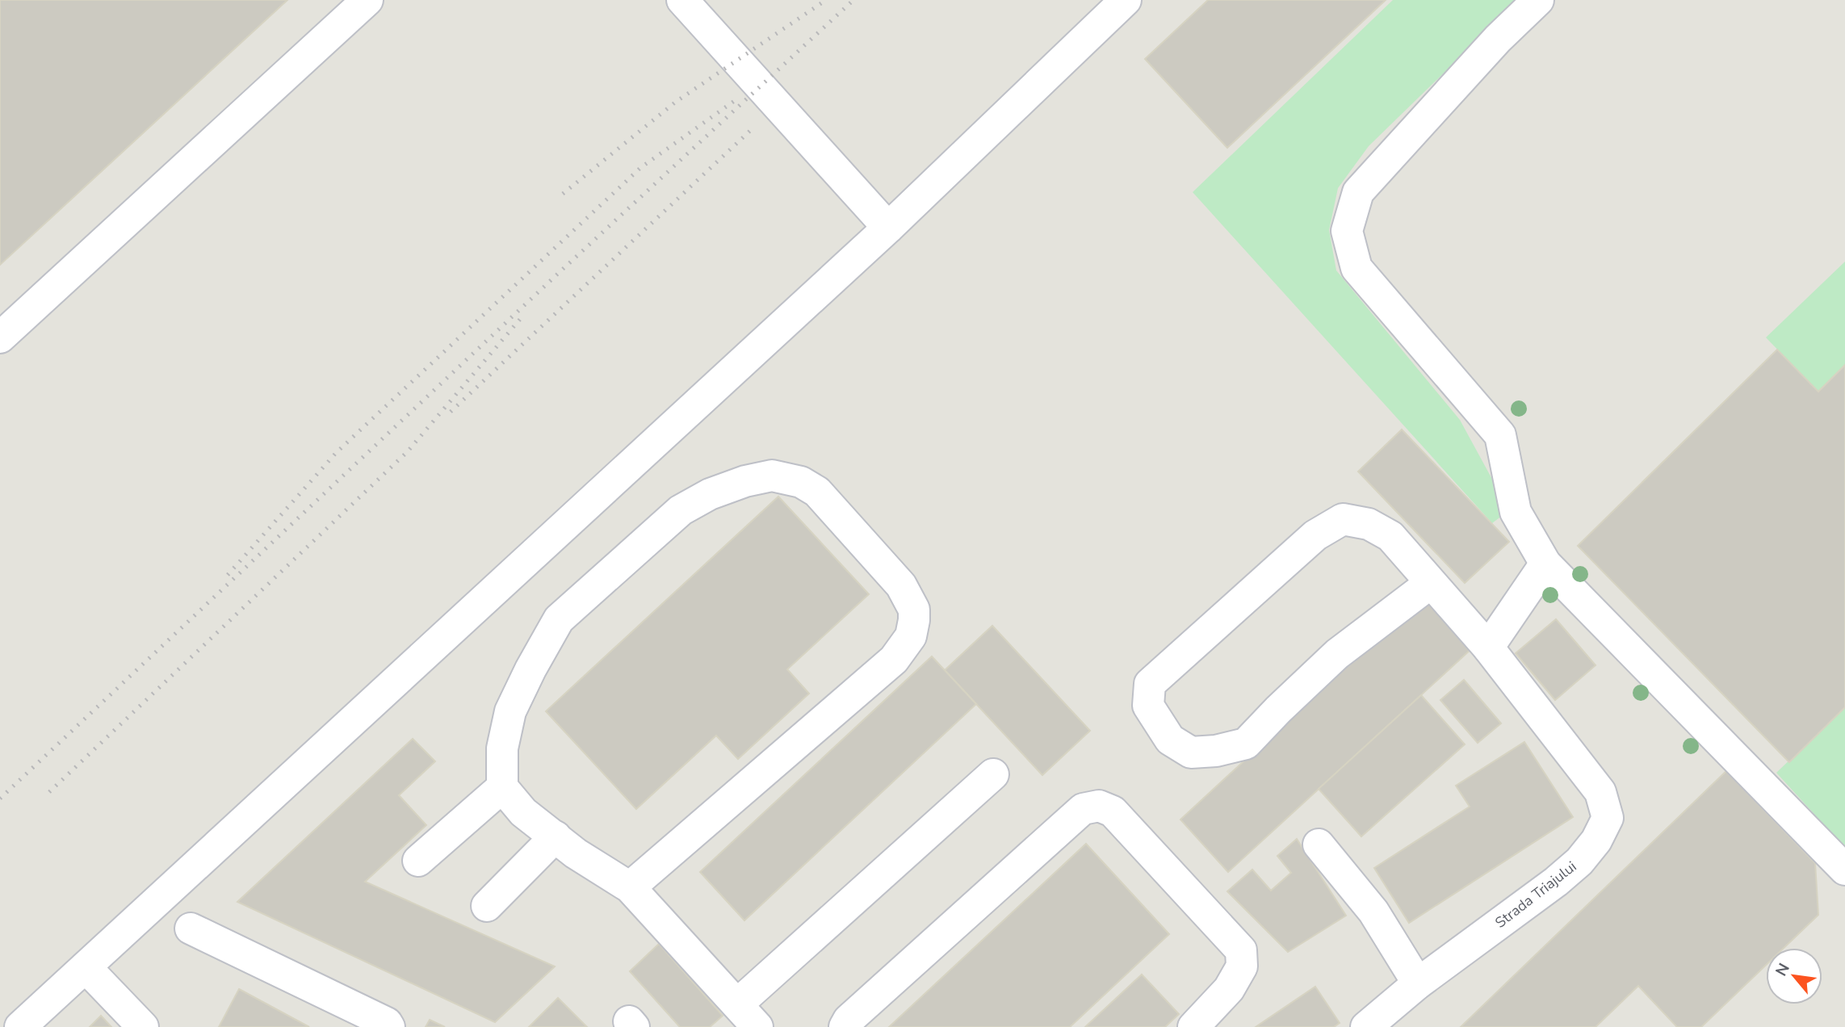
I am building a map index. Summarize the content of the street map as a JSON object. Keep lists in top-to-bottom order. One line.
{"streets":{"lane":["Strada Triajului"]},"north":"top left"}
